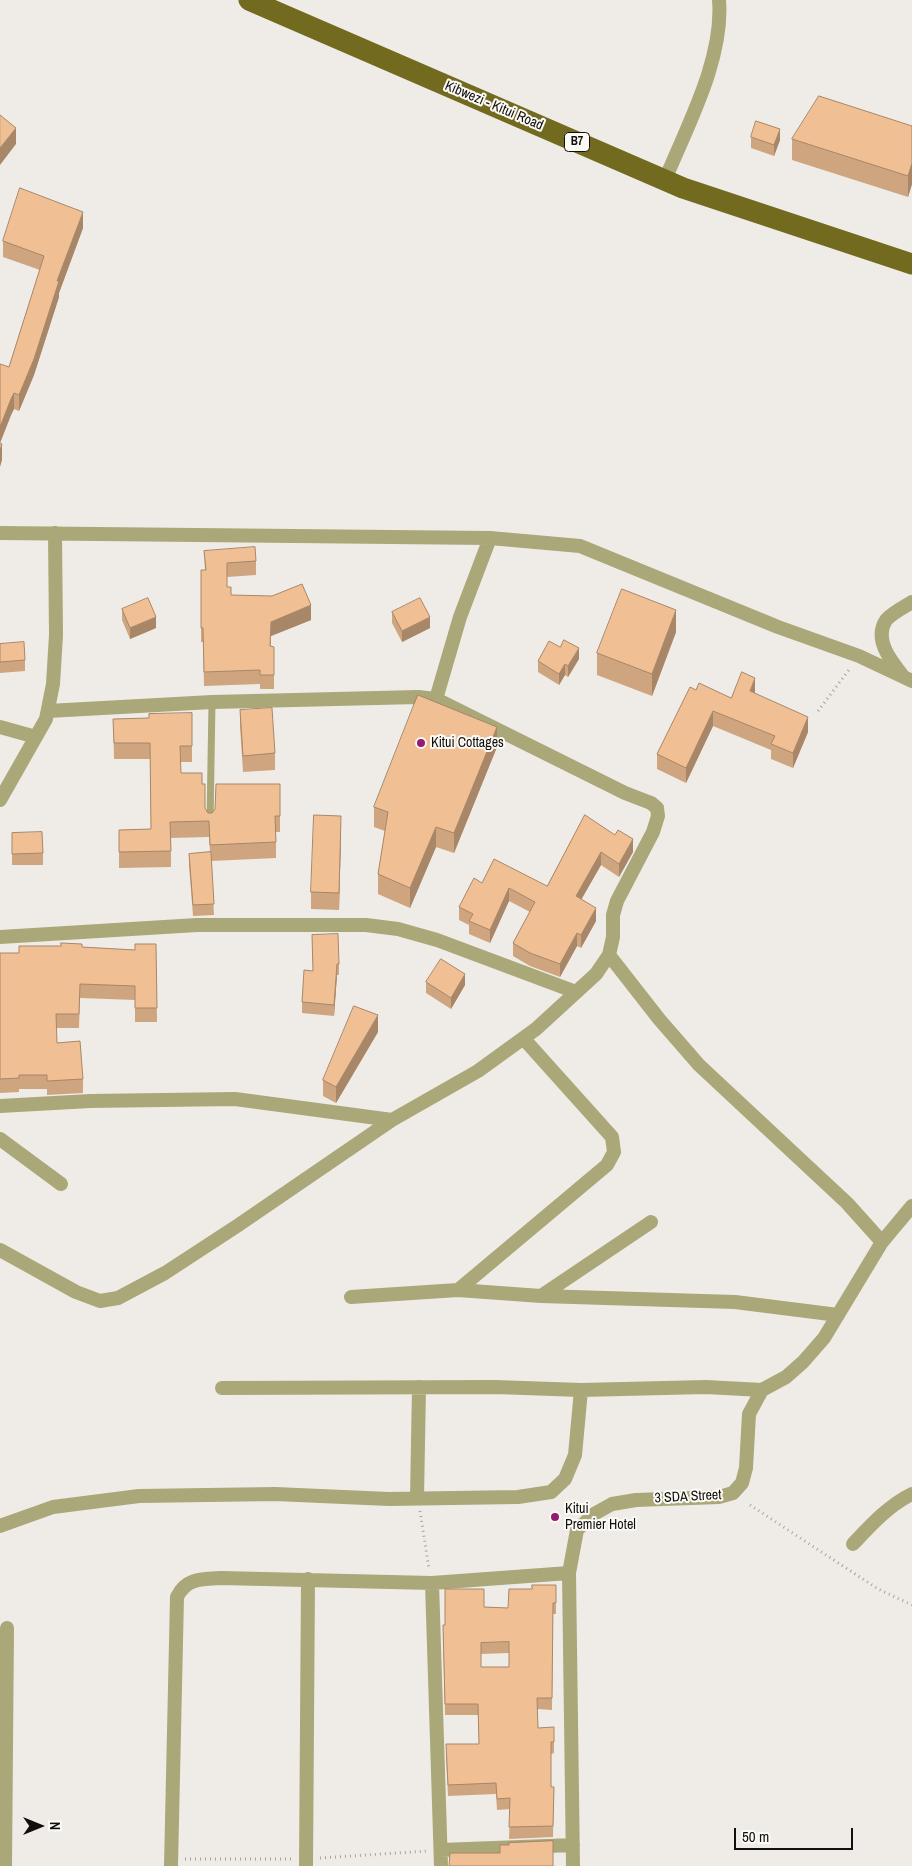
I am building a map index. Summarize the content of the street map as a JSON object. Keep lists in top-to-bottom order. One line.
{"streets":{"main road":["Kibwezi - Kitui Road","B7"],"street":["3 SDA Street"]},"places":["Kitui Cottages","Kitui Premier Hotel"],"scale_bar":"50 m","north":"right"}
